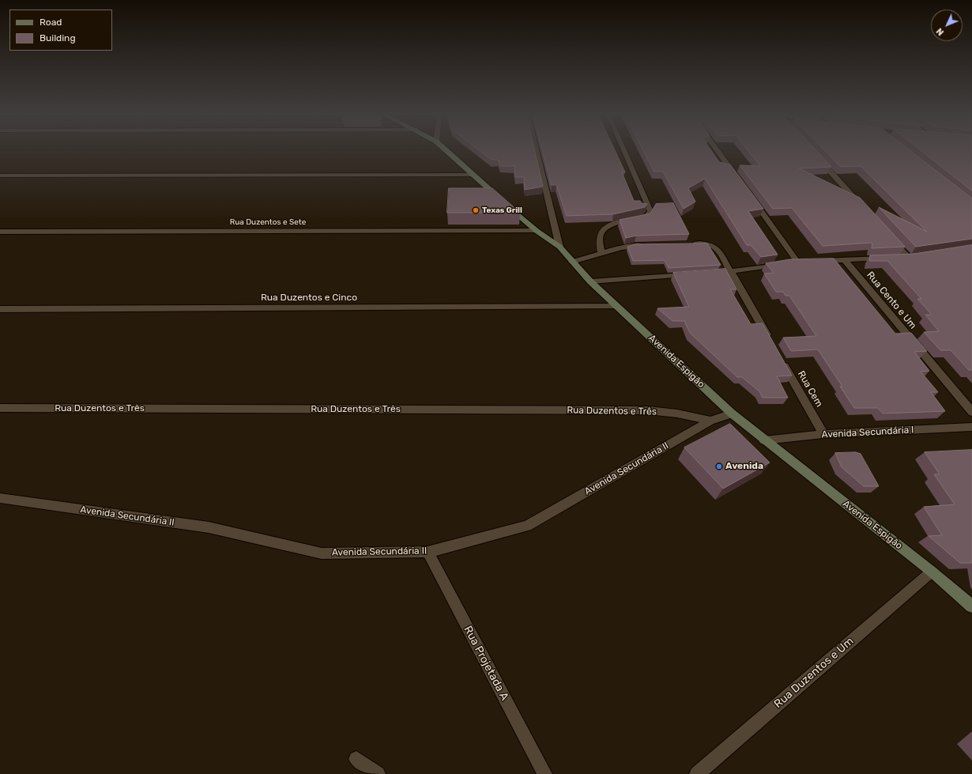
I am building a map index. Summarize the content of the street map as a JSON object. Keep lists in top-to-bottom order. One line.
{"streets":{"street":["Rua Duzentos e Sete","Rua Duzentos e Cinco","Rua Cento e Um","Avenida Espigão","Rua Cem","Rua Duzentos e Três","Avenida Secundária I","Avenida Secundária II","Rua Projetada A","Rua Duzentos e Um"]},"crossings":[["Rua Duzentos e Sete","Avenida Espigão"],["Rua Duzentos e Cinco","Avenida Espigão"],["Avenida Espigão","Avenida Secundária I"],["Avenida Espigão","Avenida Secundária II"],["Avenida Espigão","Rua Duzentos e Um"],["Rua Cem","Avenida Secundária I"],["Rua Duzentos e Três","Avenida Secundária II"],["Avenida Secundária II","Rua Projetada A"]],"places":["Texas Grill","Avenida"],"legend":["Road","Building"],"north":"bottom left"}
